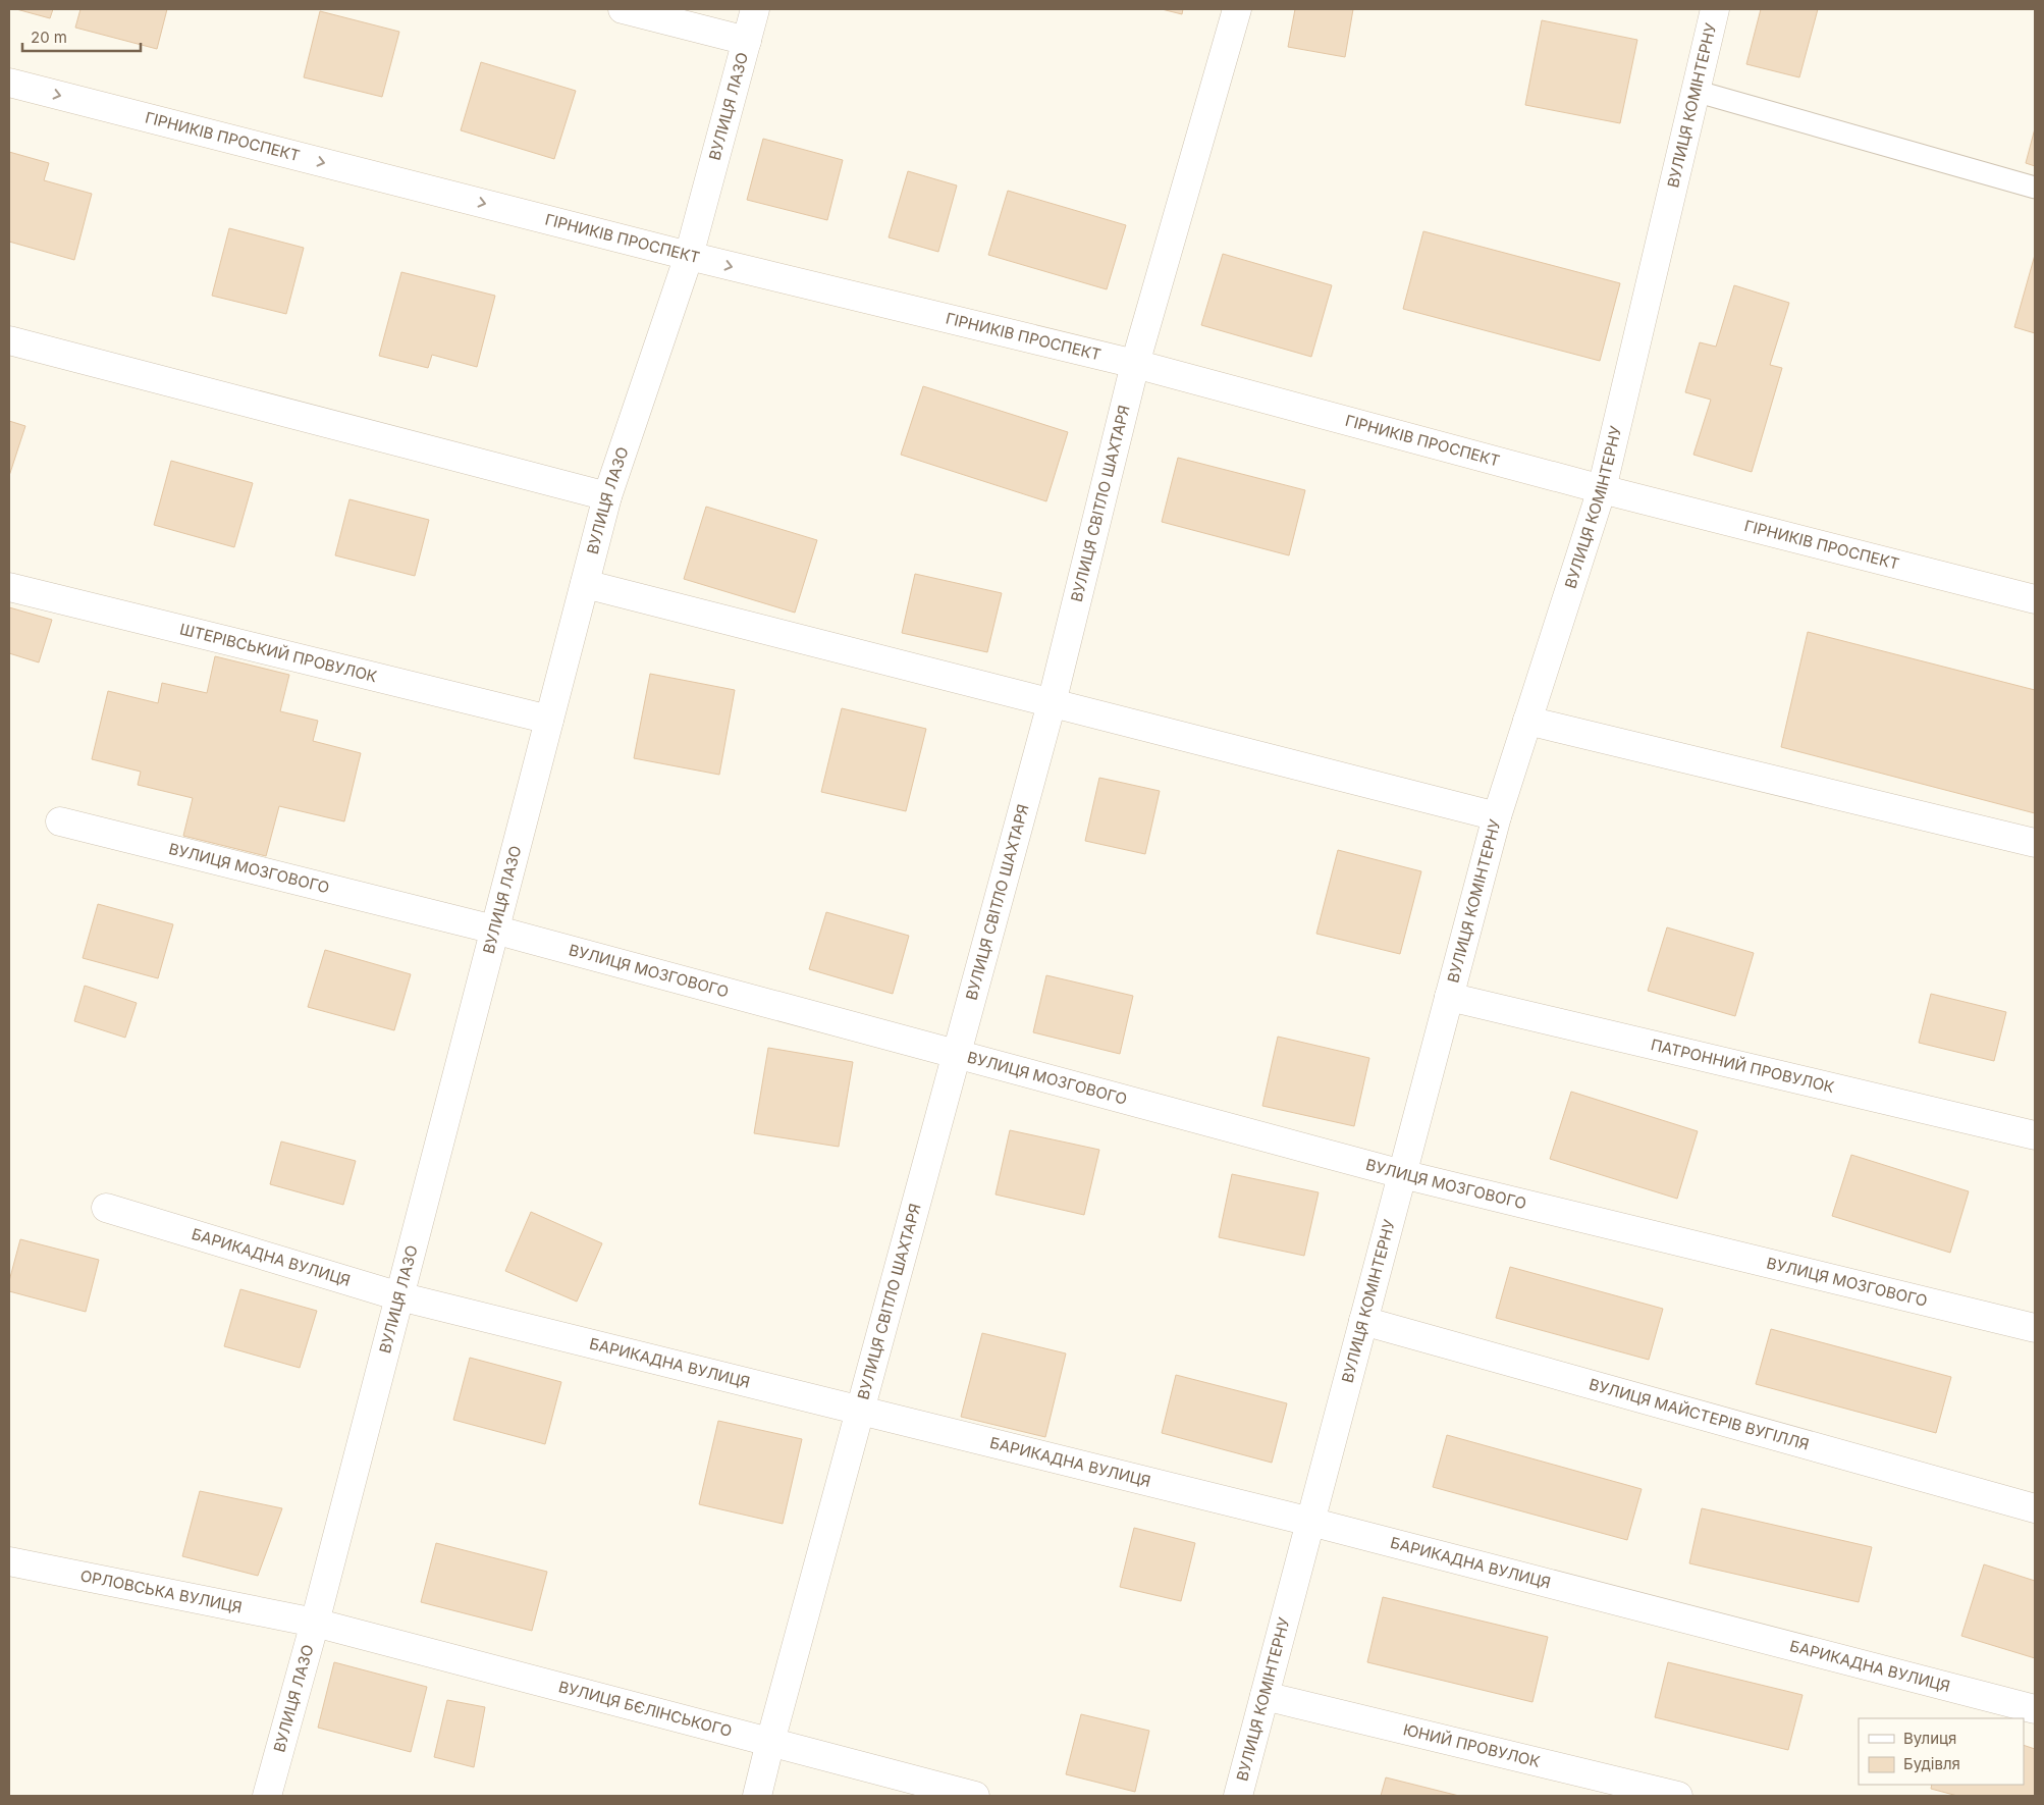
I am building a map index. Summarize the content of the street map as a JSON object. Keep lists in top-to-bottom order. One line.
{"streets":{"street":["ВУЛИЦЯ КОМІНТЕРНУ","ВУЛИЦЯ ЛАЗО","ГІРНИКІВ ПРОСПЕКТ","ВУЛИЦЯ СВІТЛО ШАХТАРЯ","ШТЕРІВСЬКИЙ ПРОВУЛОК","ВУЛИЦЯ МОЗГОВОГО","ПАТРОННИЙ ПРОВУЛОК","БАРИКАДНА ВУЛИЦЯ","ВУЛИЦЯ МАЙСТЕРІВ ВУГІЛЛЯ","ОРЛОВСЬКА ВУЛИЦЯ","ВУЛИЦЯ БЄЛІНСЬКОГО","ЮНИЙ ПРОВУЛОК"]},"crossings":[["ВУЛИЦЯ КОМІНТЕРНУ","ГІРНИКІВ ПРОСПЕКТ"],["ВУЛИЦЯ КОМІНТЕРНУ","ВУЛИЦЯ МОЗГОВОГО"],["ВУЛИЦЯ КОМІНТЕРНУ","ПАТРОННИЙ ПРОВУЛОК"],["ВУЛИЦЯ КОМІНТЕРНУ","БАРИКАДНА ВУЛИЦЯ"],["ВУЛИЦЯ КОМІНТЕРНУ","ВУЛИЦЯ МАЙСТЕРІВ ВУГІЛЛЯ"],["ВУЛИЦЯ КОМІНТЕРНУ","ЮНИЙ ПРОВУЛОК"],["ВУЛИЦЯ ЛАЗО","ГІРНИКІВ ПРОСПЕКТ"],["ВУЛИЦЯ ЛАЗО","ШТЕРІВСЬКИЙ ПРОВУЛОК"],["ВУЛИЦЯ ЛАЗО","ВУЛИЦЯ МОЗГОВОГО"],["ВУЛИЦЯ ЛАЗО","БАРИКАДНА ВУЛИЦЯ"],["ВУЛИЦЯ ЛАЗО","ОРЛОВСЬКА ВУЛИЦЯ"],["ВУЛИЦЯ ЛАЗО","ВУЛИЦЯ БЄЛІНСЬКОГО"],["ГІРНИКІВ ПРОСПЕКТ","ВУЛИЦЯ СВІТЛО ШАХТАРЯ"],["ВУЛИЦЯ СВІТЛО ШАХТАРЯ","ВУЛИЦЯ МОЗГОВОГО"],["ВУЛИЦЯ СВІТЛО ШАХТАРЯ","БАРИКАДНА ВУЛИЦЯ"],["ВУЛИЦЯ СВІТЛО ШАХТАРЯ","ВУЛИЦЯ БЄЛІНСЬКОГО"],["ОРЛОВСЬКА ВУЛИЦЯ","ВУЛИЦЯ БЄЛІНСЬКОГО"]],"legend":["Вулиця","Будівля"],"scale_bar":"20 m"}
